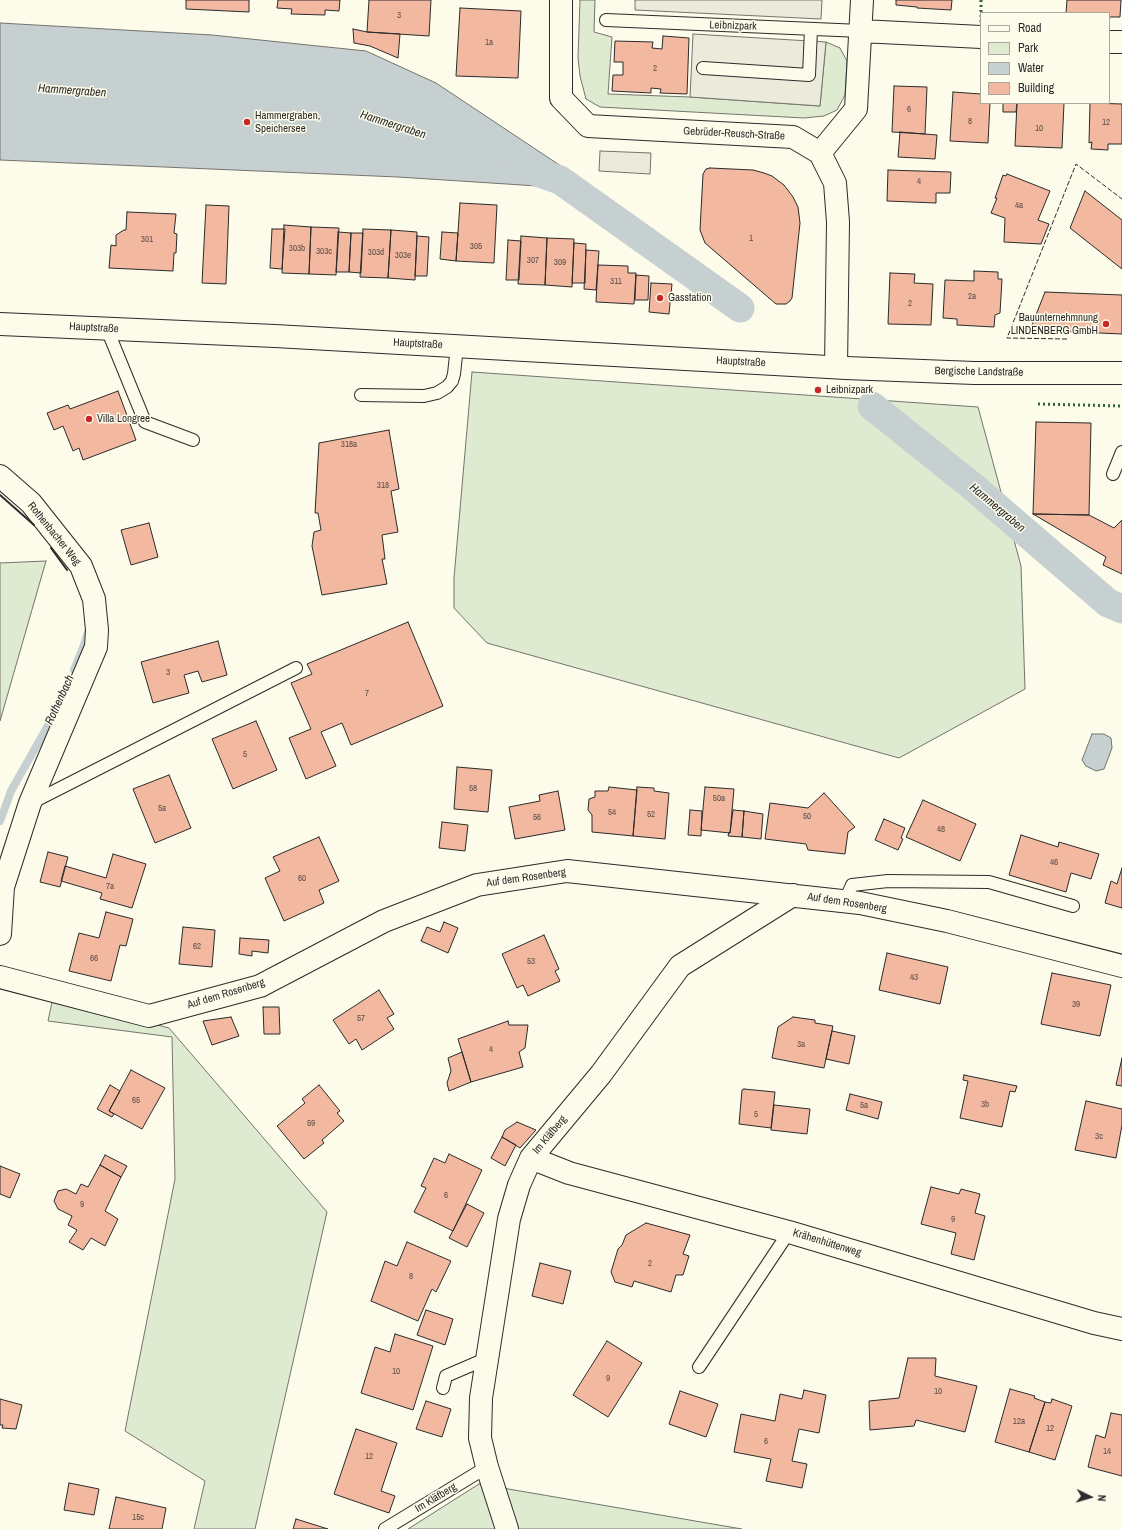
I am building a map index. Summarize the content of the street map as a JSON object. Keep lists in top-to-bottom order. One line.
{"streets":{"street":["Leibnizpark","Gebrüder-Reusch-Straße","Hauptstraße","Bergische Landstraße","Rothenbacher Weg","Auf dem Rosenberg","Im Kläfberg","Krähenhüttenweg"]},"crossings":[["Hauptstraße","Bergische Landstraße"],["Auf dem Rosenberg","Im Kläfberg"],["Im Kläfberg","Krähenhüttenweg"]],"water":["Hammergraben","Rothenbach"],"places":["Hammergraben, Speichersee","Gasstation","Bauunternehmnung LINDENBERG GmbH","Leibnizpark","Villa Longree"],"house_numbers":["3","1a","2","6","8","12","10","4","4a","1","301","305","303b","303c","303d","303e","307","309","311","2a","2","318a","318","3","7","5","58","50a","5a","54","52","50","56","48","46","60","7a","62","66","53","43","39","57","3a","4","65","3b","5a","5","59","3c","6","9","9","2","8","10","9","10","12a","12","6","14","12","15c"],"legend":["Road","Park","Water","Building"],"north":"right"}
